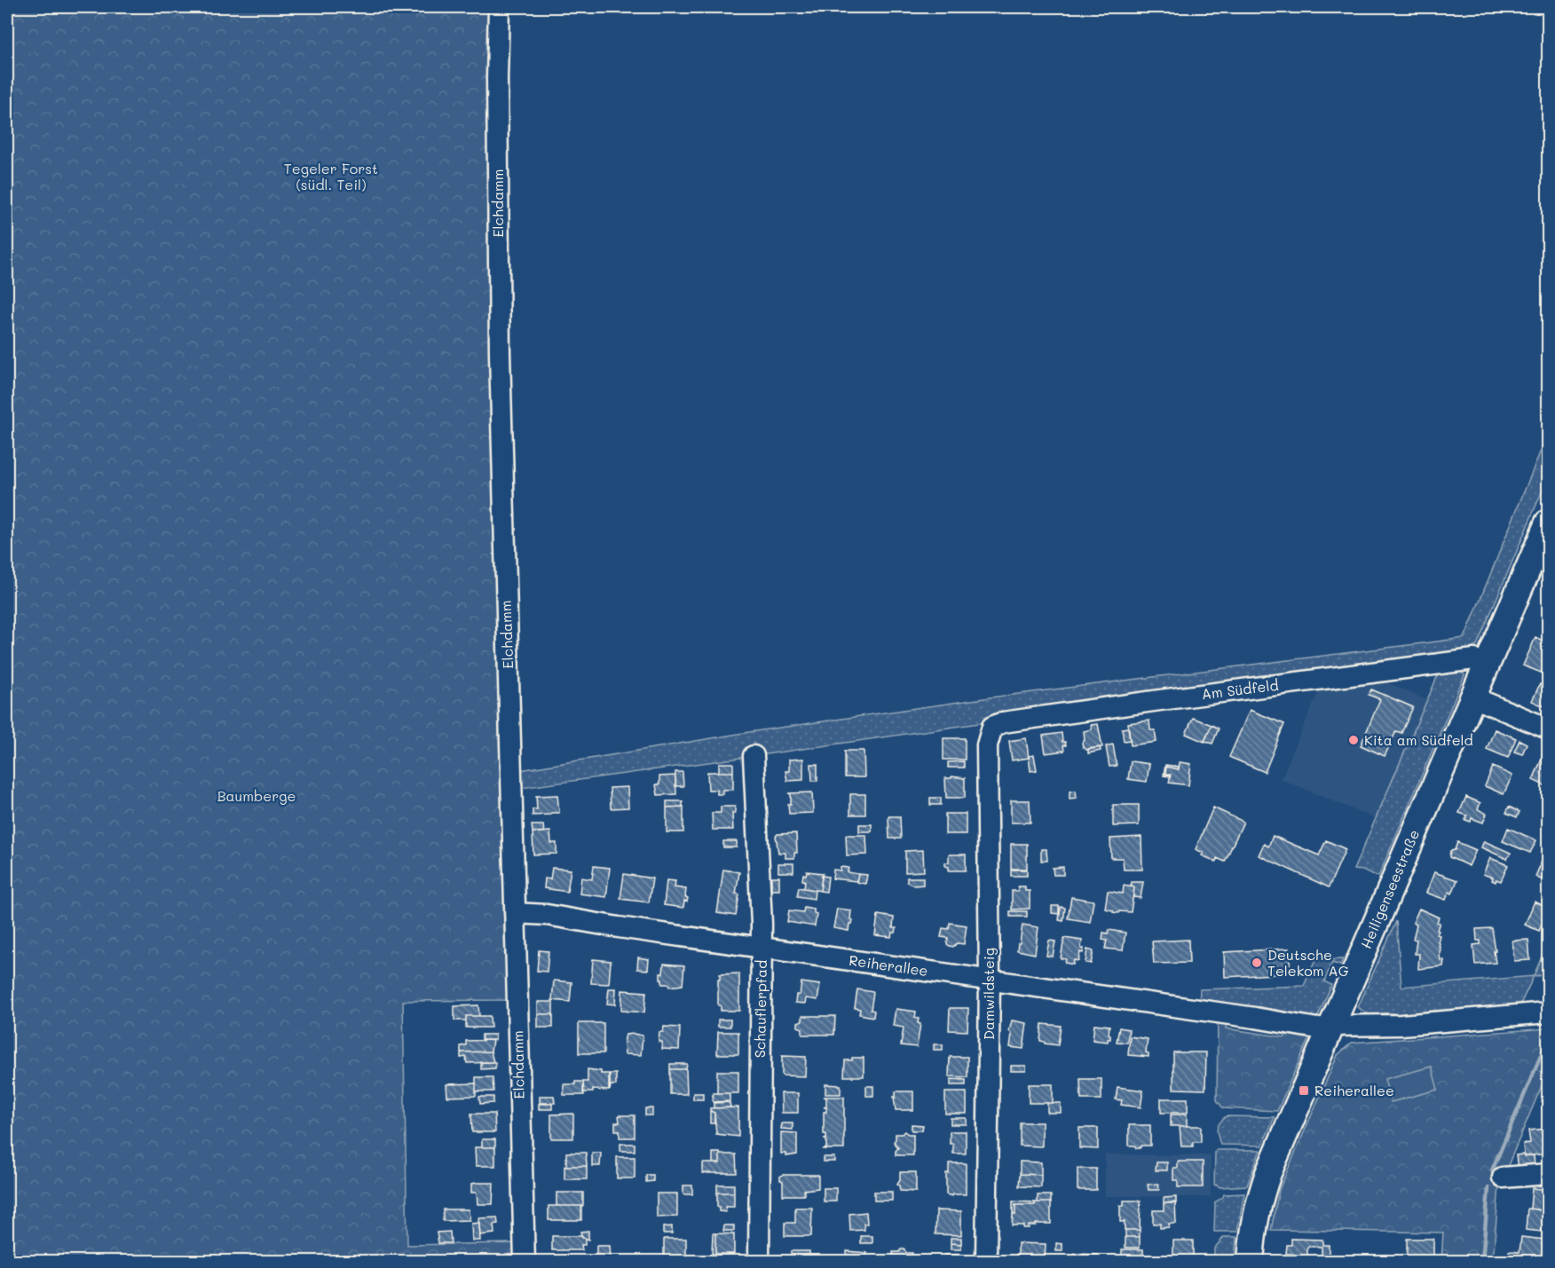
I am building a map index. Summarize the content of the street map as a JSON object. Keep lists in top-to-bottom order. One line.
{"streets":{"main road":["Heiligenseestraße"],"street":["Elchdamm","Am Südfeld","Reiherallee","Damwildsteig","Schauflerpfad"]},"crossings":[["Elchdamm","Reiherallee"],["Am Südfeld","Heiligenseestraße"],["Am Südfeld","Damwildsteig"],["Heiligenseestraße","Reiherallee"],["Reiherallee","Damwildsteig"],["Reiherallee","Schauflerpfad"]],"parks":["Tegeler Forst (südl. Teil)","Baumberge"],"places":{"other":["Kita am Südfeld","Deutsche Telekom AG"],"transit":["Reiherallee"]}}
